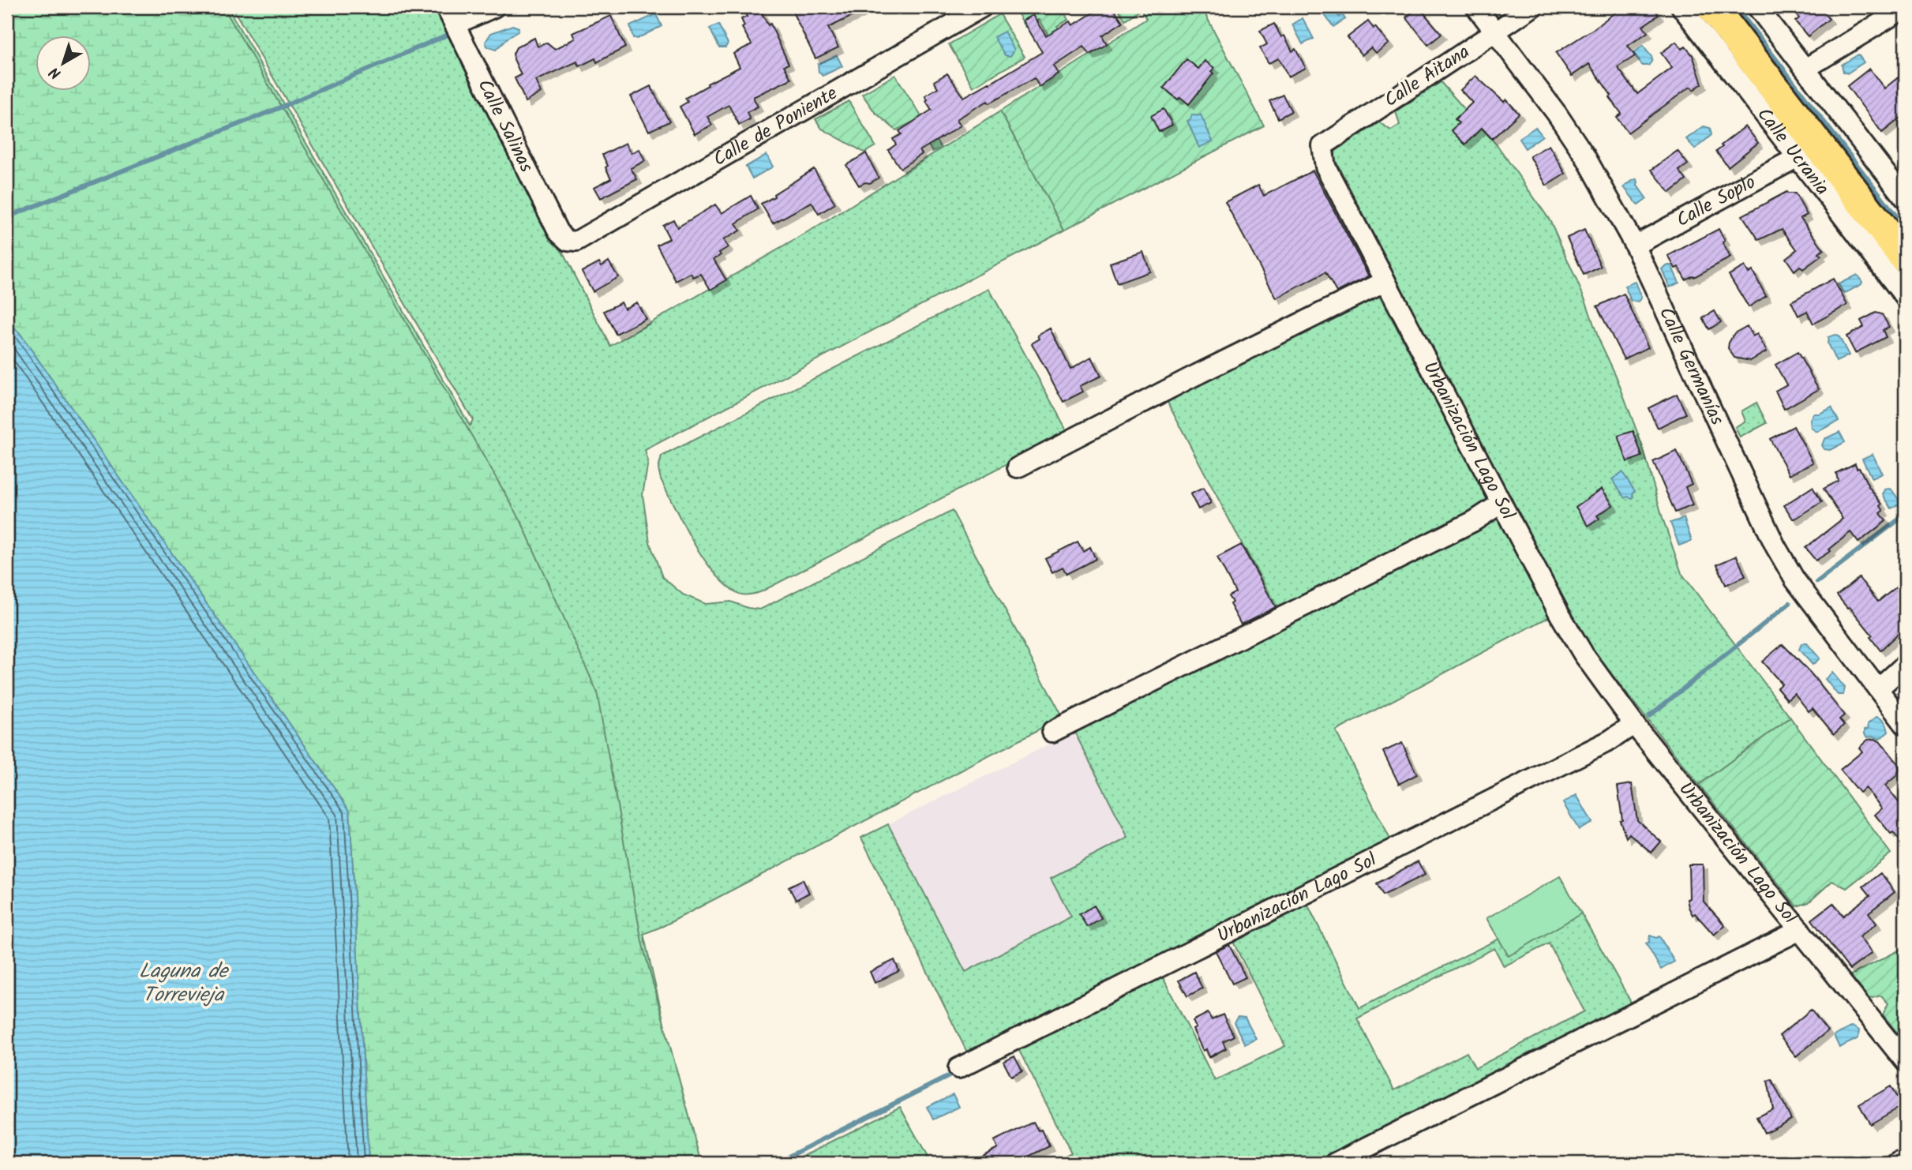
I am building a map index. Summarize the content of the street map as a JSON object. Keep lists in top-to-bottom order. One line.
{"streets":{"street":["Calle Aitana","Calle Salinas","Calle de Poniente","Calle Ucrania","Calle Soplo","Calle Germanías","Urbanización Lago Sol"]},"crossings":[["Calle Aitana","Calle Germanías"],["Calle Aitana","Urbanización Lago Sol"],["Calle Salinas","Calle de Poniente"],["Calle Ucrania","Calle Soplo"],["Calle Soplo","Calle Germanías"]],"water":["Laguna de Torrevieja"],"north":"bottom left"}
